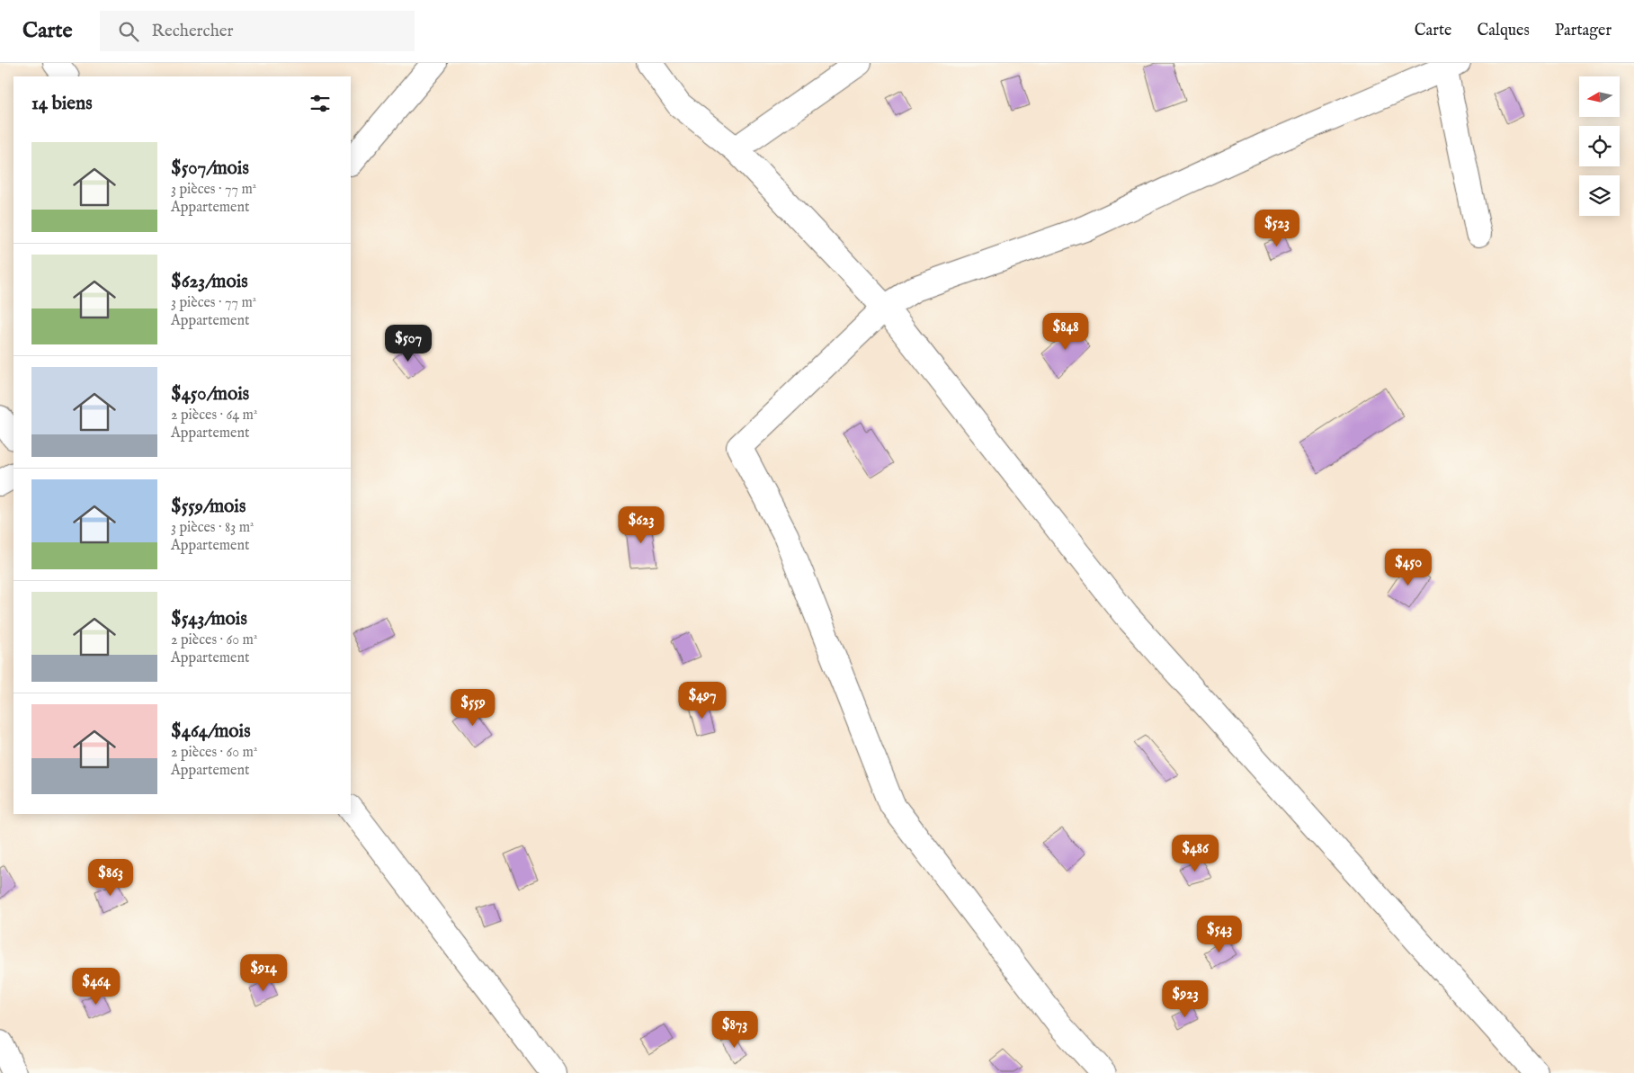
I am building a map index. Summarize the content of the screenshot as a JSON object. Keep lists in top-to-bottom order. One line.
{"north":"left","page":{"header":"Carte","search":"Rechercher","nav":["Carte","Calques","Partager"],"heading":"14 biens","list":[{"name":"$507/mois","note":"3 pièces · 77 m² · Appartement"},{"name":"$623/mois","note":"3 pièces · 77 m² · Appartement"},{"name":"$450/mois","note":"2 pièces · 64 m² · Appartement"},{"name":"$559/mois","note":"3 pièces · 83 m² · Appartement"},{"name":"$543/mois","note":"2 pièces · 60 m² · Appartement"},{"name":"$464/mois","note":"2 pièces · 60 m² · Appartement"}],"price":["$523","$848","$507","$623","$450","$497","$559","$486","$863","$543","$914","$464","$923","$873"]}}
